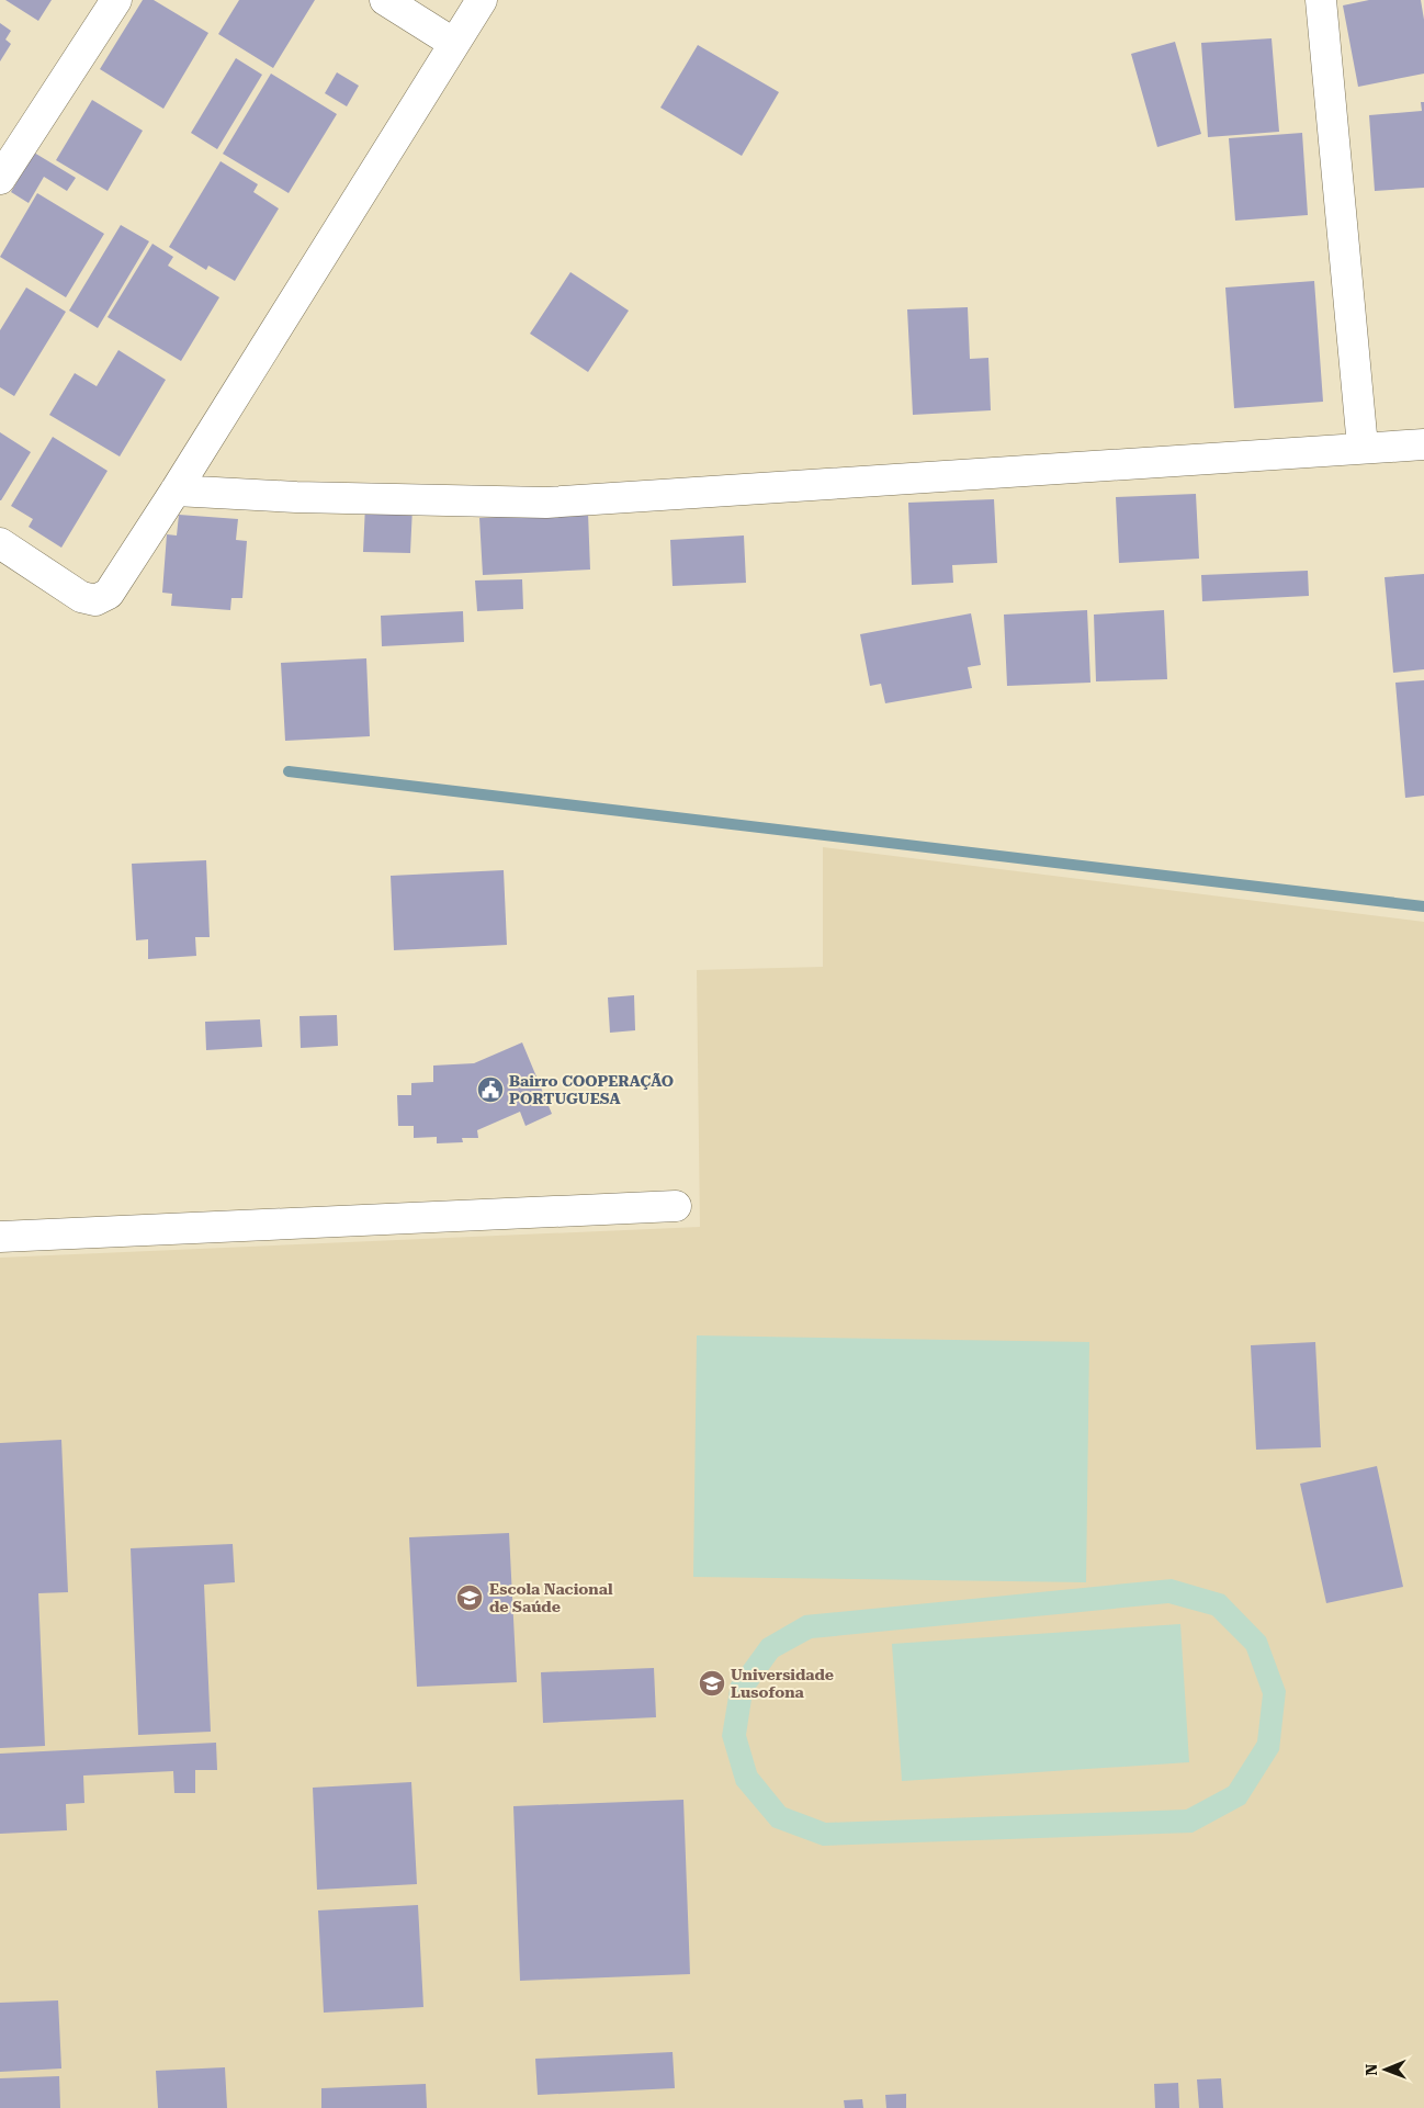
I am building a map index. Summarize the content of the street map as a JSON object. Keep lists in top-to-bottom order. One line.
{"places":{"public building":["Bairro COOPERAÇÃO PORTUGUESA"],"school or university":["Escola Nacional de Saúde","Universidade Lusofona"]},"north":"left"}
